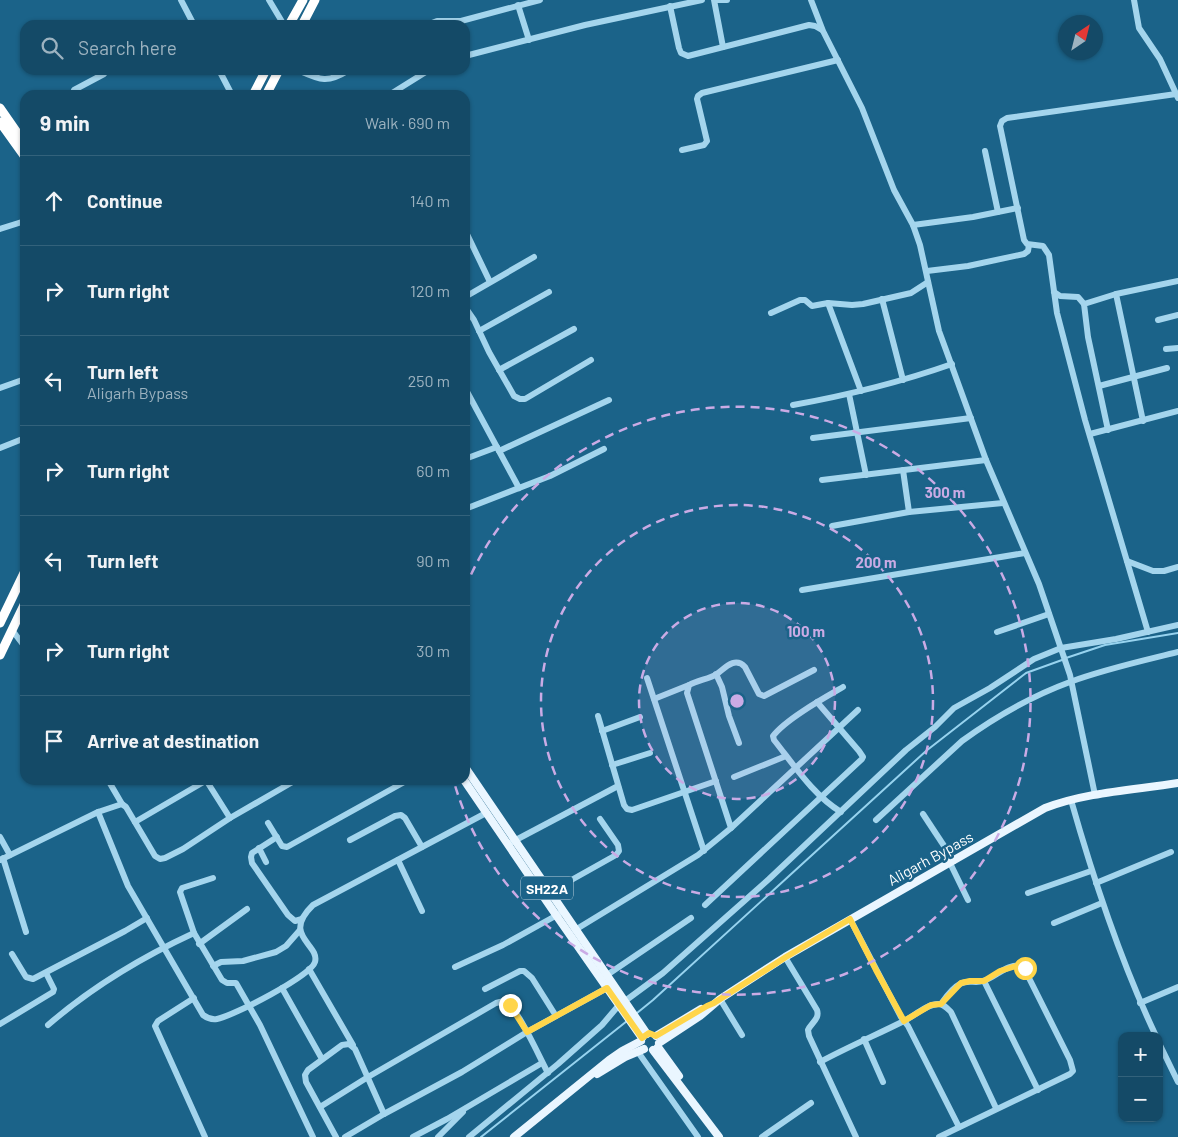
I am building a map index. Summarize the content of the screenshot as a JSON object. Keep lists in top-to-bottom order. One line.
{"streets":{"main road":["Aligarh Bypass","SH22A"]},"north":"top right","page":{"search":"Search here","heading":["9 min","Walk · 690 m"],"list":[["Continue","140 m"],["Turn right","120 m"],["Turn left","Aligarh Bypass","250 m"],["Turn right","60 m"],["Turn left","90 m"],["Turn right","30 m"],"Arrive at destination"],"map_buttons":["+","−"]},"rings":["300 m","200 m","100 m"]}
